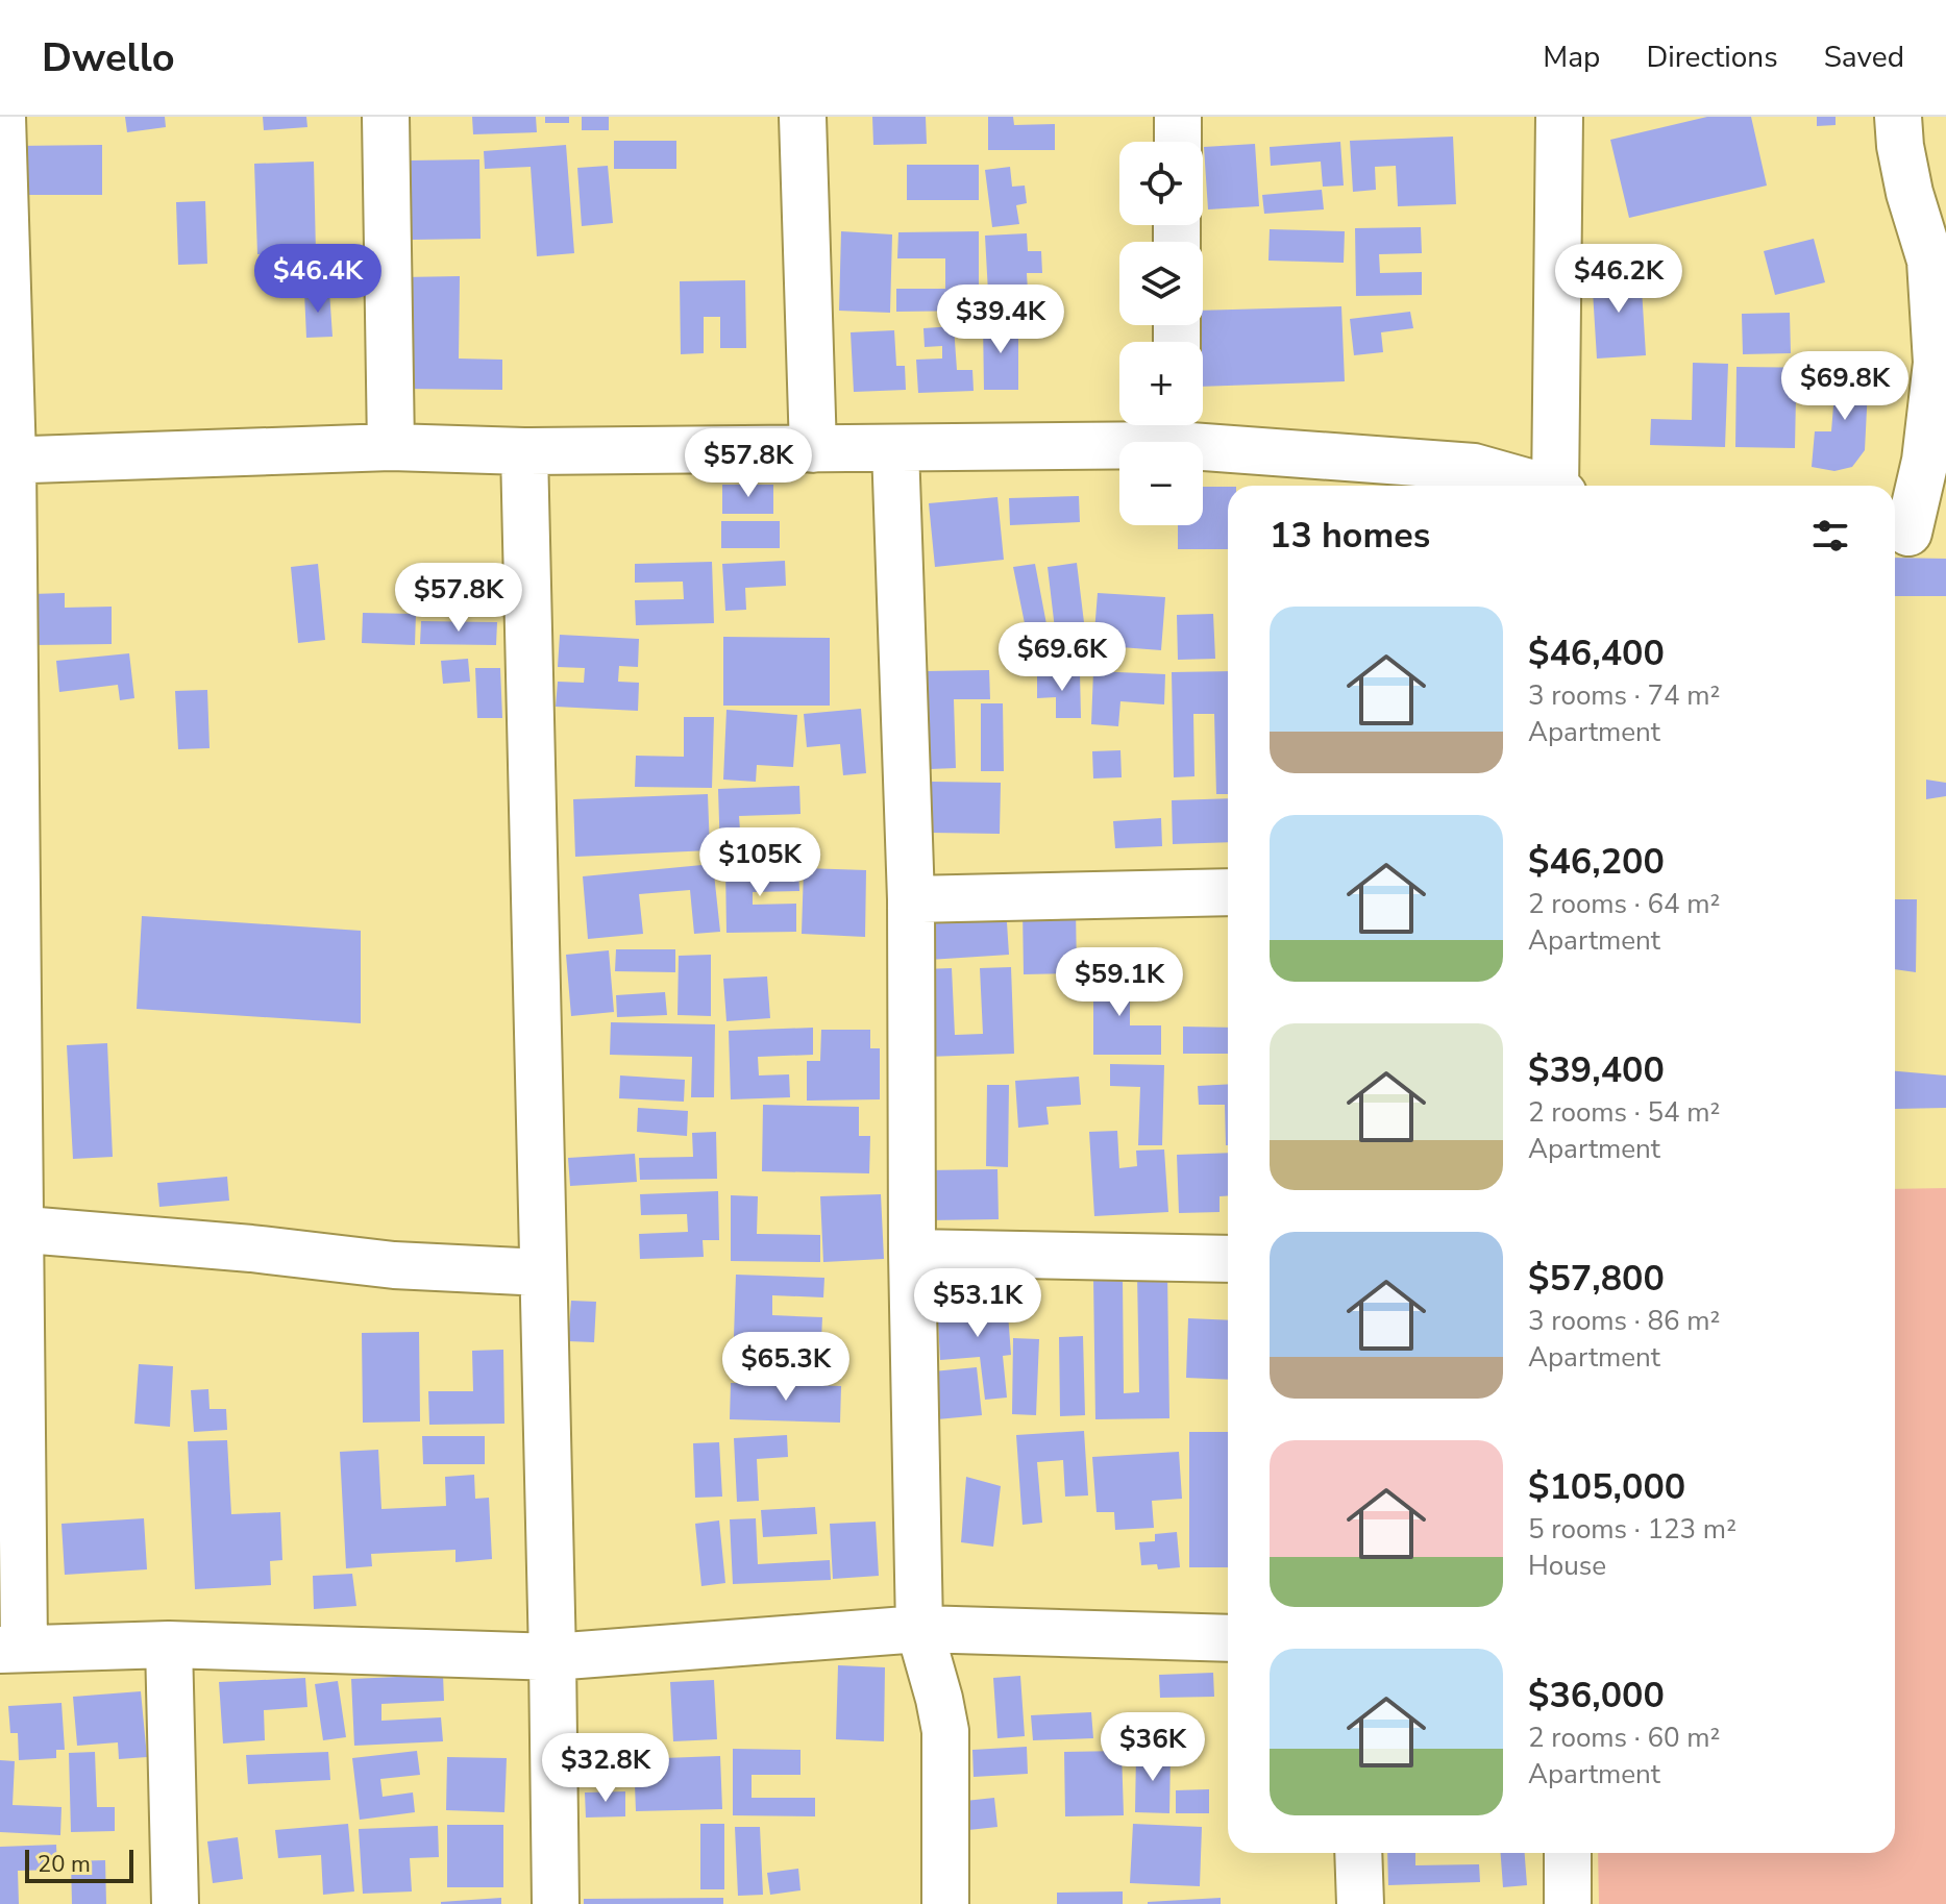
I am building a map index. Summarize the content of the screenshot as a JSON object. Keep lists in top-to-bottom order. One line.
{"scale_bar":"20 m","page":{"header":"Dwello","nav":["Map","Directions","Saved"],"map_buttons":["+","−"],"price":["$46.4K","$46.2K","$39.4K","$69.8K","$57.8K","$57.8K","$69.6K","$105K","$59.1K","$53.1K","$65.3K","$36K","$32.8K"],"heading":"13 homes","list":[{"name":"$46,400","note":"3 rooms · 74 m² · Apartment"},{"name":"$46,200","note":"2 rooms · 64 m² · Apartment"},{"name":"$39,400","note":"2 rooms · 54 m² · Apartment"},{"name":"$57,800","note":"3 rooms · 86 m² · Apartment"},{"name":"$105,000","note":"5 rooms · 123 m² · House"},{"name":"$36,000","note":"2 rooms · 60 m² · Apartment"}],"scale":"20 m"}}
